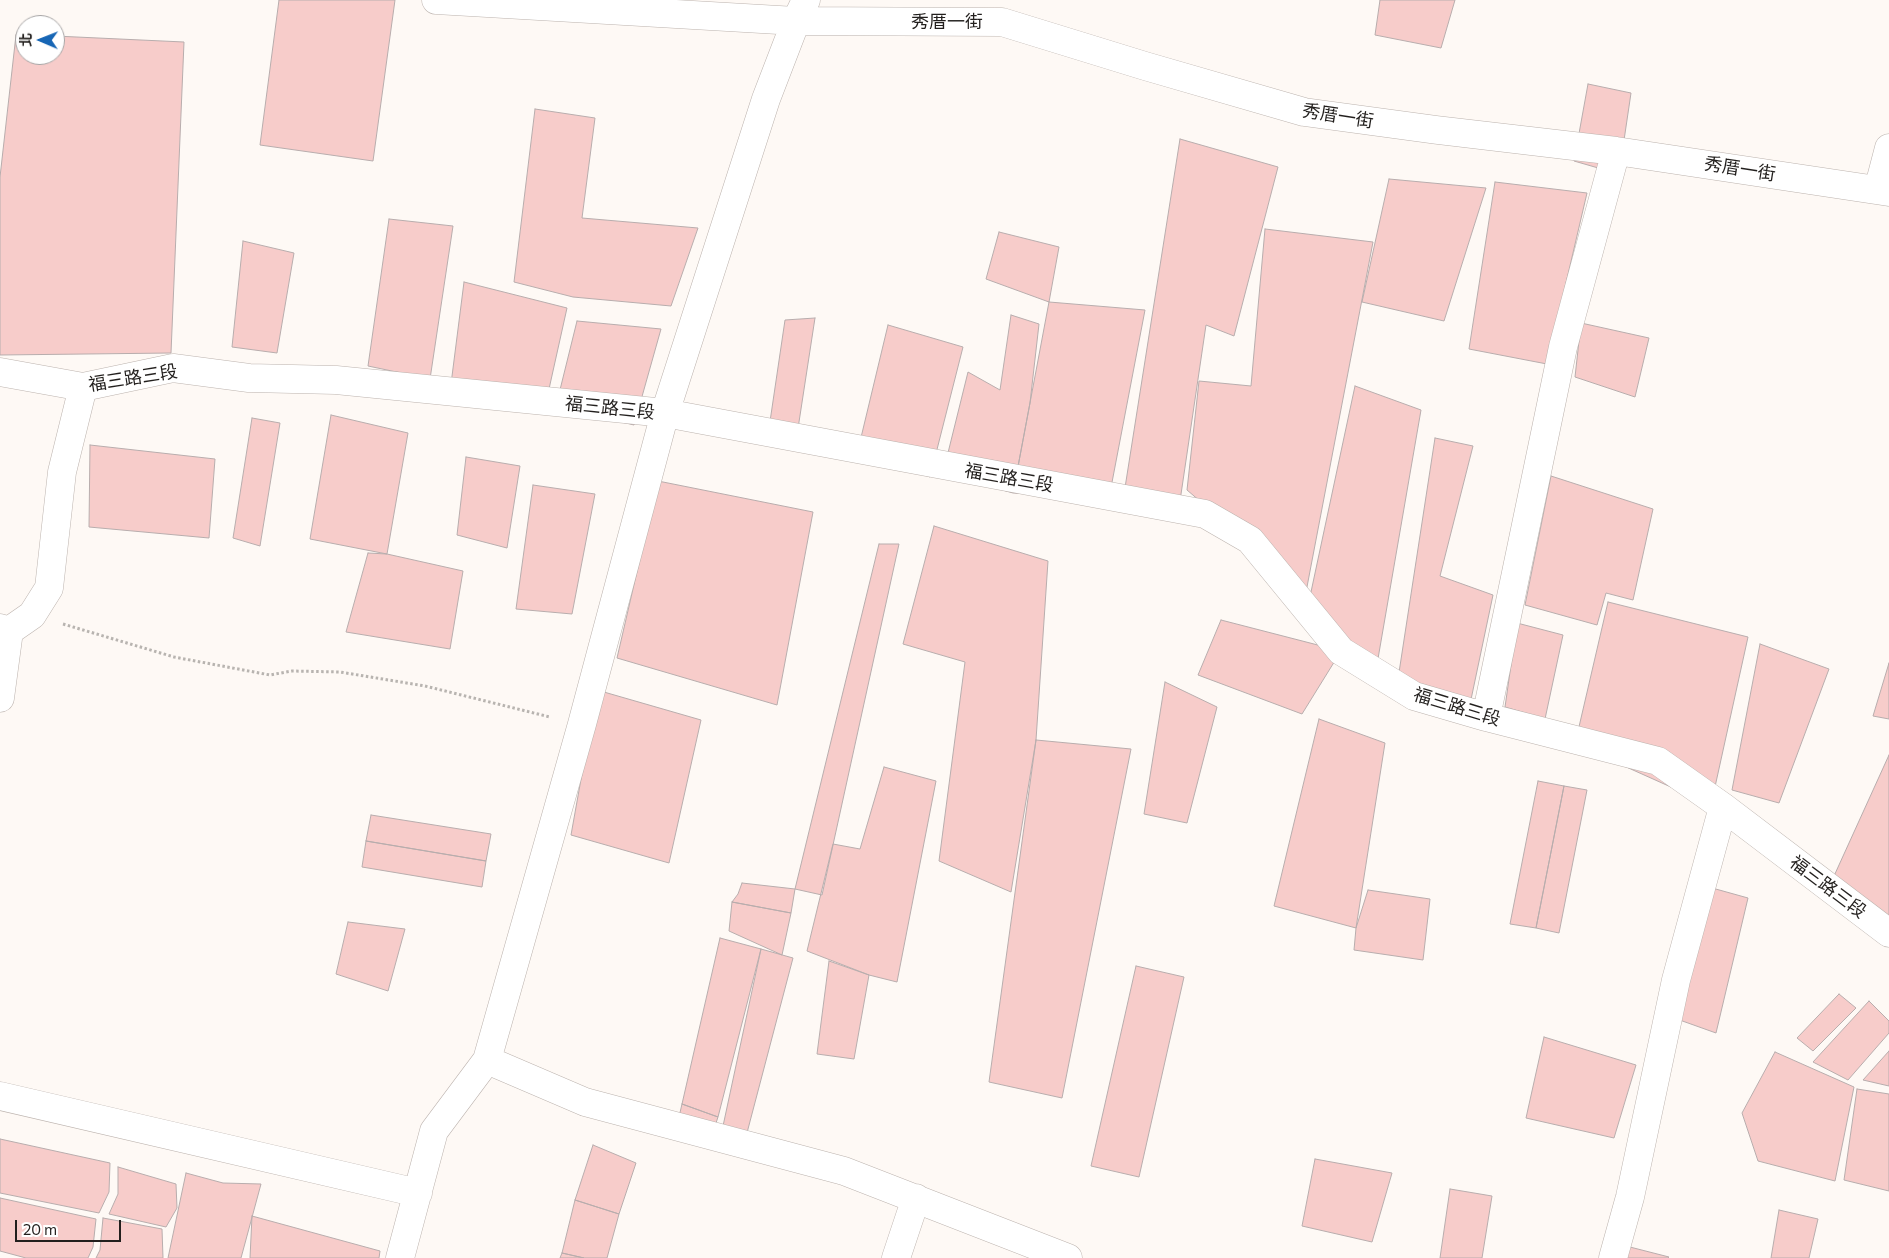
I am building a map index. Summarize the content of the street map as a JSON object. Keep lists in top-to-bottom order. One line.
{"streets":{"street":["秀厝一街","福三路三段"]},"scale_bar":"20 m","north":"left"}
